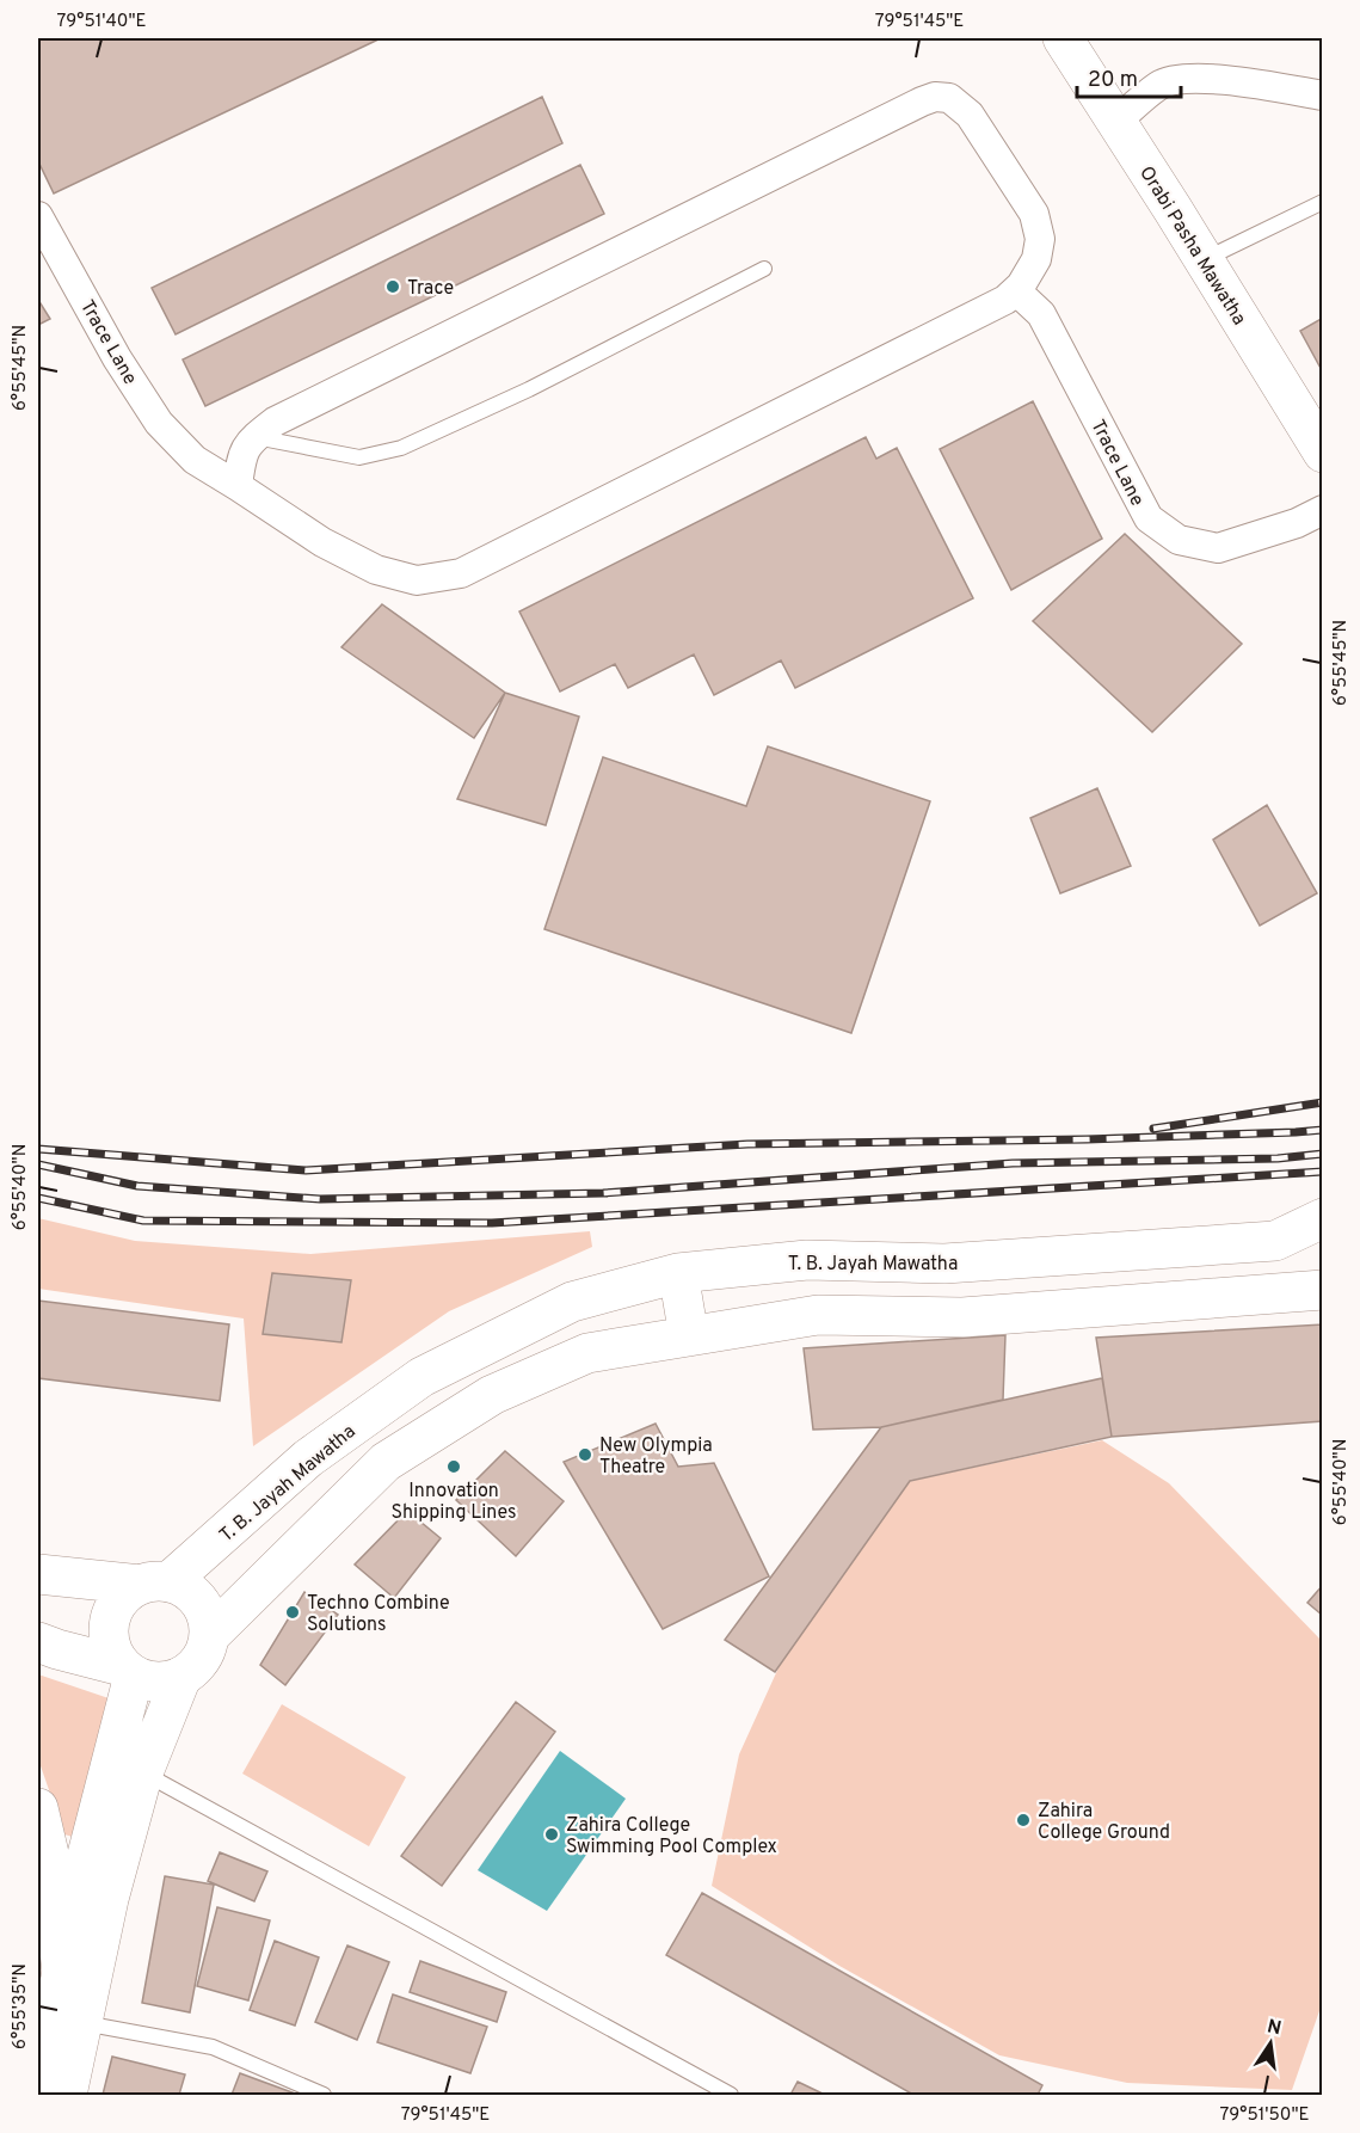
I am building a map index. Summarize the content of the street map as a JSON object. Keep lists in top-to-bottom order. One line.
{"streets":{"main road":["Orabi Pasha Mawatha","T. B. Jayah Mawatha"],"street":["Trace Lane"]},"places":["Trace","New Olympia Theatre","Innovation Shipping Lines","Techno Combine Solutions","Zahira College Ground","Zahira College Swimming Pool Complex"],"scale_bar":"20 m","north":"top","coordinates":["79°51'40\"E","79°51'45\"E","6°55'45\"N","6°55'40\"N","6°55'35\"N","79°51'50\"E"]}
